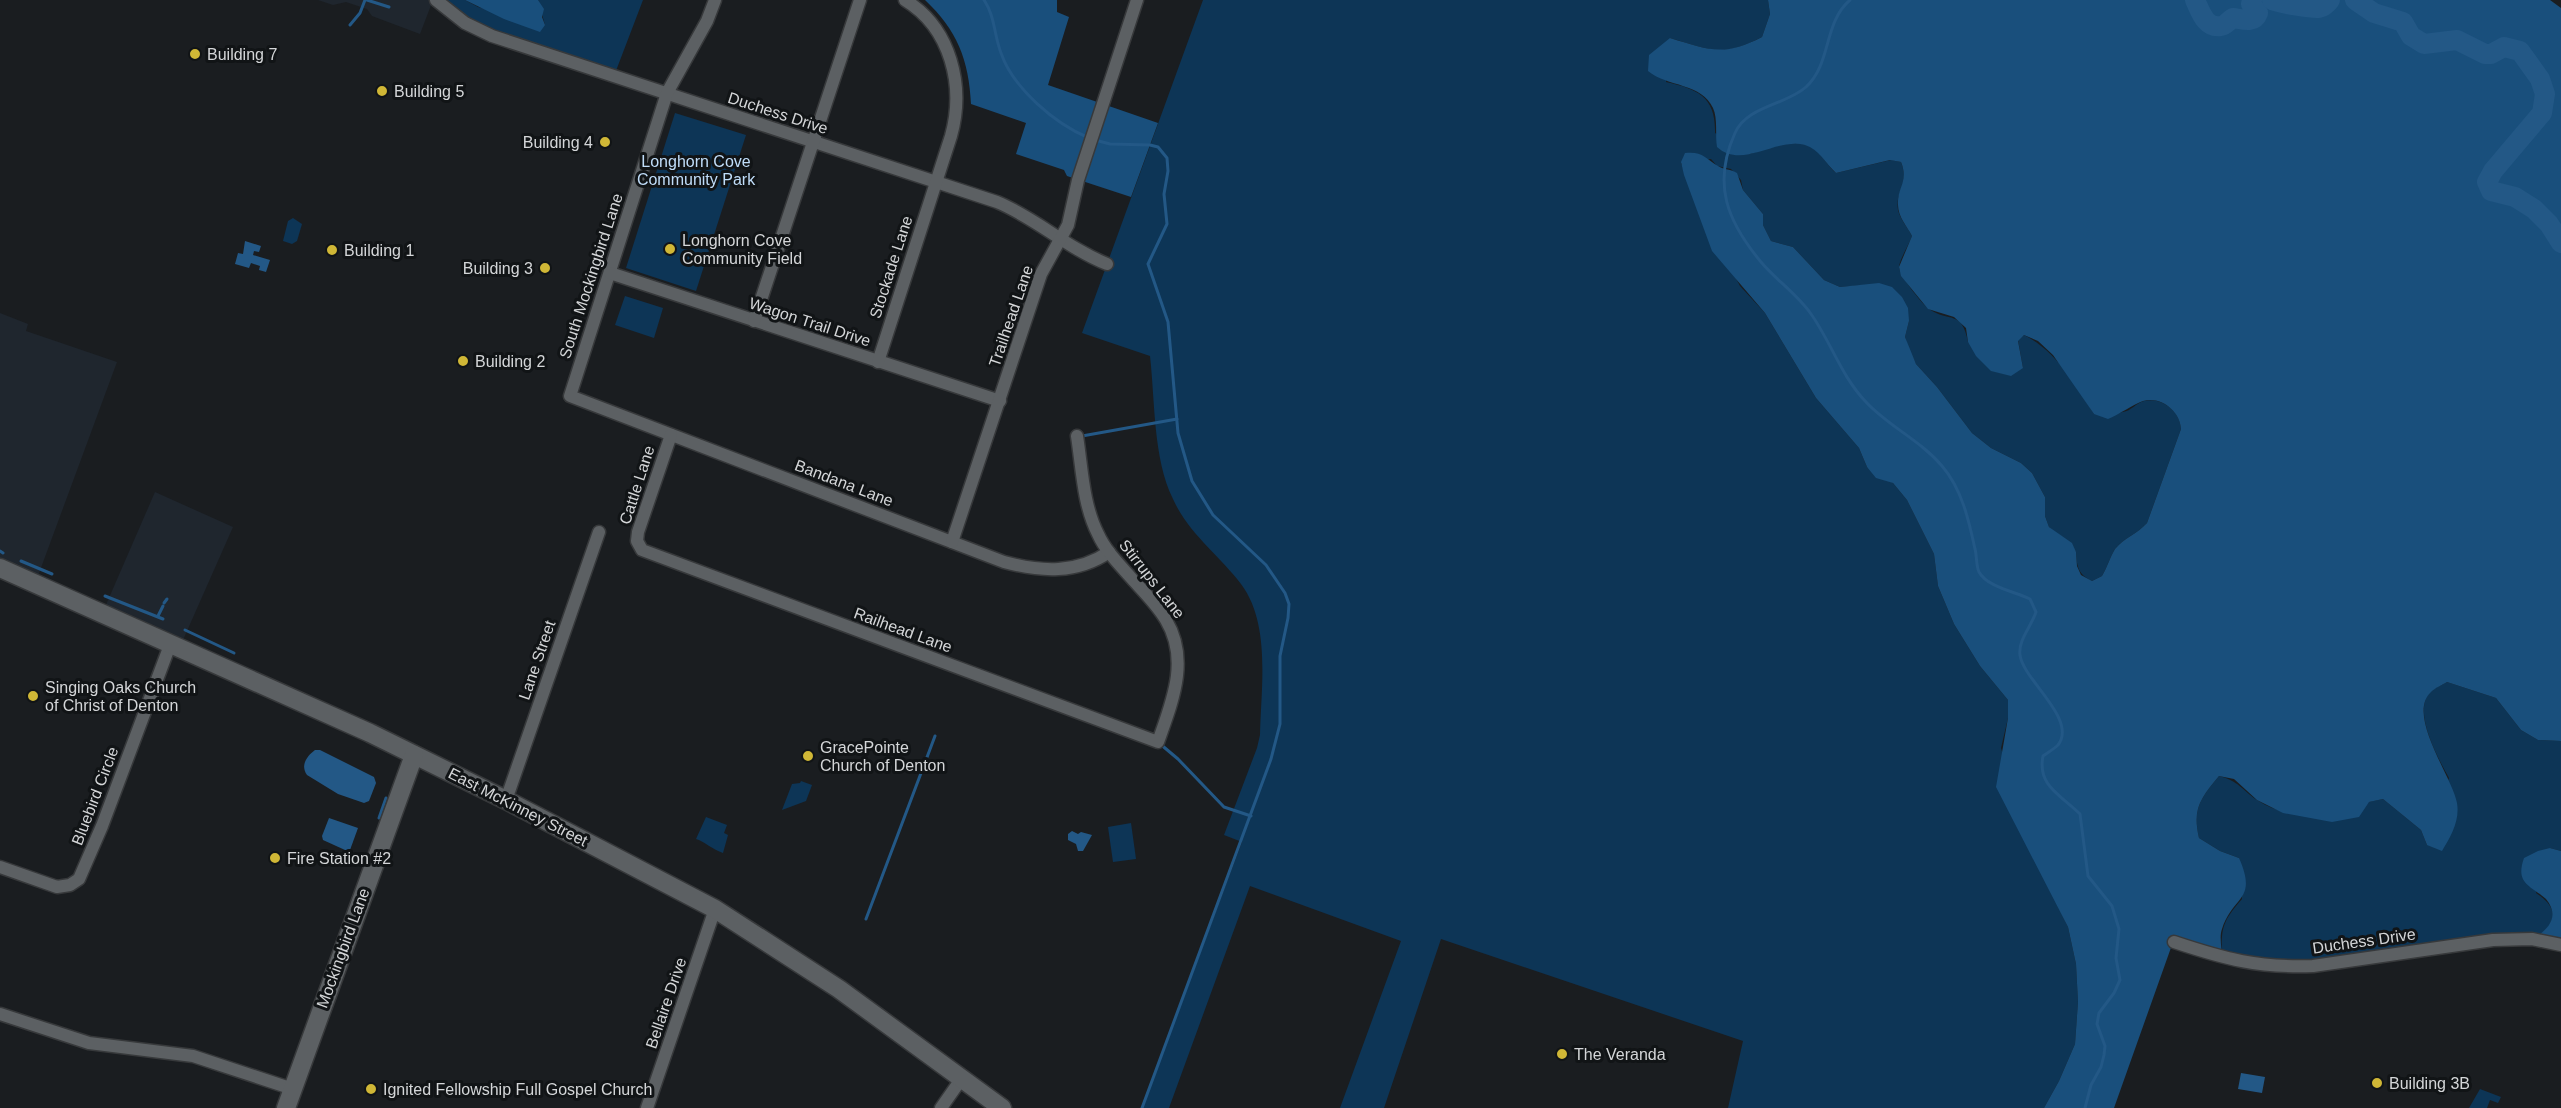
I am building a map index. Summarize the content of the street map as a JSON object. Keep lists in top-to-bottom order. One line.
{"streets":{"main road":["East McKinney Street","Mockingbird Lane"],"street":["Duchess Drive","Stockade Lane","South Mockingbird Lane","Trailhead Lane","Wagon Trail Drive","Bandana Lane","Cattle Lane","Stirrups Lane","Railhead Lane","Lane Street","Bluebird Circle","Bellaire Drive"]},"crossings":[["Duchess Drive","Stockade Lane"],["Duchess Drive","South Mockingbird Lane"],["Duchess Drive","Trailhead Lane"],["Stockade Lane","Wagon Trail Drive"],["South Mockingbird Lane","Wagon Trail Drive"],["South Mockingbird Lane","Bandana Lane"],["Trailhead Lane","Wagon Trail Drive"],["Trailhead Lane","Bandana Lane"],["Bandana Lane","Cattle Lane"],["Bandana Lane","Stirrups Lane"],["Cattle Lane","Railhead Lane"],["Stirrups Lane","Railhead Lane"],["Lane Street","East McKinney Street"],["Bluebird Circle","East McKinney Street"],["East McKinney Street","Mockingbird Lane"],["East McKinney Street","Bellaire Drive"]],"parks":["Longhorn Cove Community Park"],"places":["Building 7","Building 5","Building 4","Longhorn Cove Community Field","Building 1","Building 3","Building 2","Singing Oaks Church of Christ of Denton","GracePointe Church of Denton","Fire Station #2","The Veranda","Building 3B","Ignited Fellowship Full Gospel Church"]}
